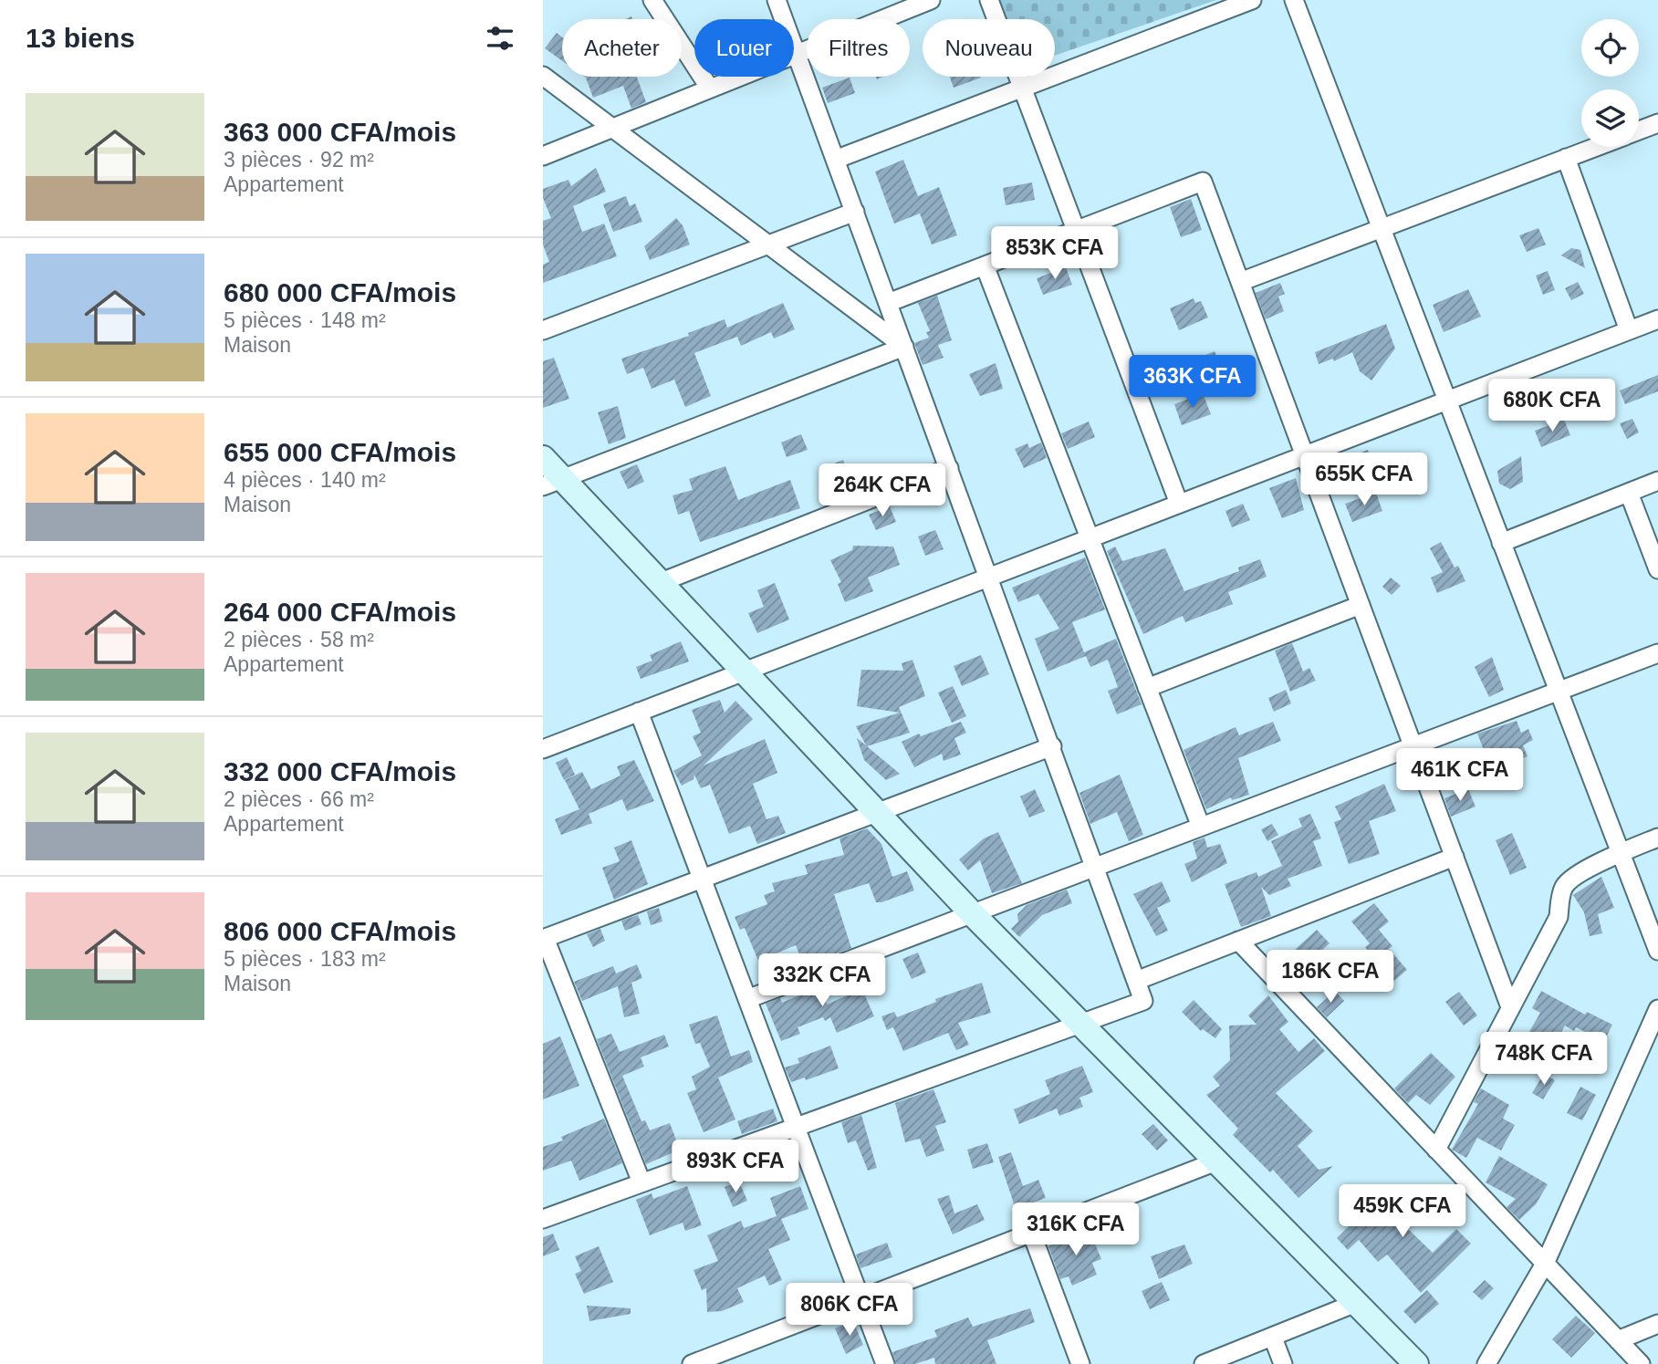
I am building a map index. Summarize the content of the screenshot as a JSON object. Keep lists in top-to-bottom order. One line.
{"page":{"heading":"13 biens","chip":["Acheter","Louer","Filtres","Nouveau"],"list":[{"name":"363 000 CFA/mois","note":"3 pièces · 92 m² · Appartement"},{"name":"680 000 CFA/mois","note":"5 pièces · 148 m² · Maison"},{"name":"655 000 CFA/mois","note":"4 pièces · 140 m² · Maison"},{"name":"264 000 CFA/mois","note":"2 pièces · 58 m² · Appartement"},{"name":"332 000 CFA/mois","note":"2 pièces · 66 m² · Appartement"},{"name":"806 000 CFA/mois","note":"5 pièces · 183 m² · Maison"}],"price":["853K CFA","363K CFA","680K CFA","655K CFA","264K CFA","461K CFA","186K CFA","332K CFA","748K CFA","893K CFA","459K CFA","316K CFA","806K CFA"]}}
